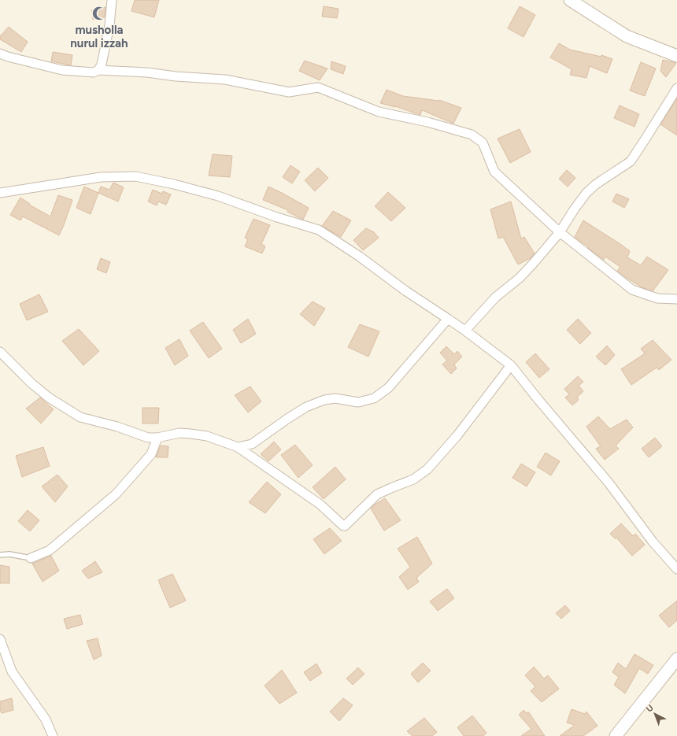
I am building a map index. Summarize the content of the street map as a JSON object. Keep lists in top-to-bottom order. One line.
{"places":{"mosque":["musholla nurul izzah"]},"north":"top left"}
